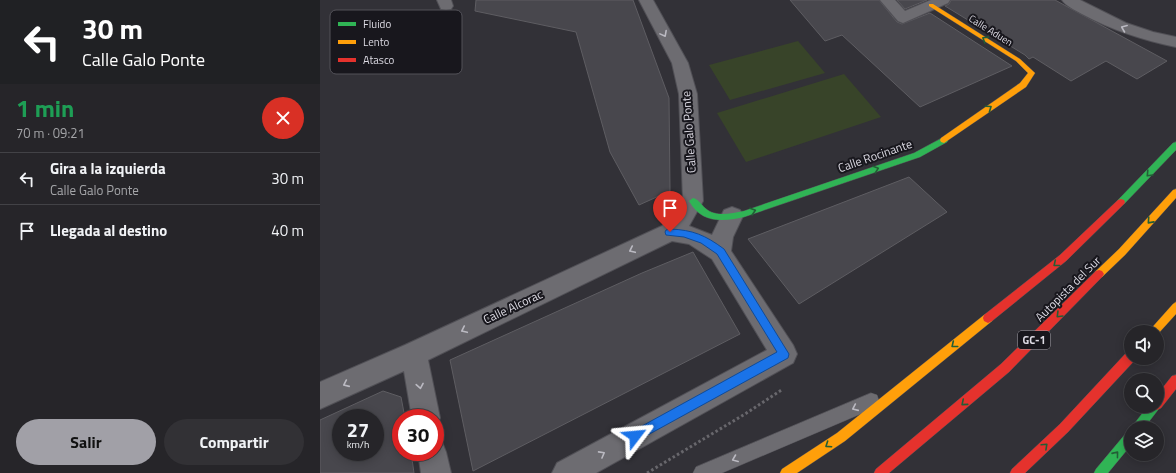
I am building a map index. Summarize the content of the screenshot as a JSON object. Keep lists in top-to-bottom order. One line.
{"streets":{"main road":["Calle Aduen","Calle Rocinante","Autopista del Sur","GC-1"],"street":["Calle Galo Ponte","Calle Alcorac"]},"crossings":[["Calle Aduen","Calle Rocinante"],["Calle Galo Ponte","Calle Rocinante"],["Calle Galo Ponte","Calle Alcorac"],["Calle Rocinante","Calle Alcorac"]],"one_way":["Calle Aduen","Calle Galo Ponte","Calle Rocinante","Calle Alcorac"],"legend":["Fluido","Lento","Atasco"],"page":{"turn":["30 m","Calle Galo Ponte"],"heading":["1 min","70 m · 09:21"],"list":[{"name":"Gira a la izquierda","note":"Calle Galo Ponte","value":"30 m"},{"name":"Llegada al destino","value":"40 m"}],"speed":"27 km/h","limit":"30","buttons":["Salir","Compartir"]}}
